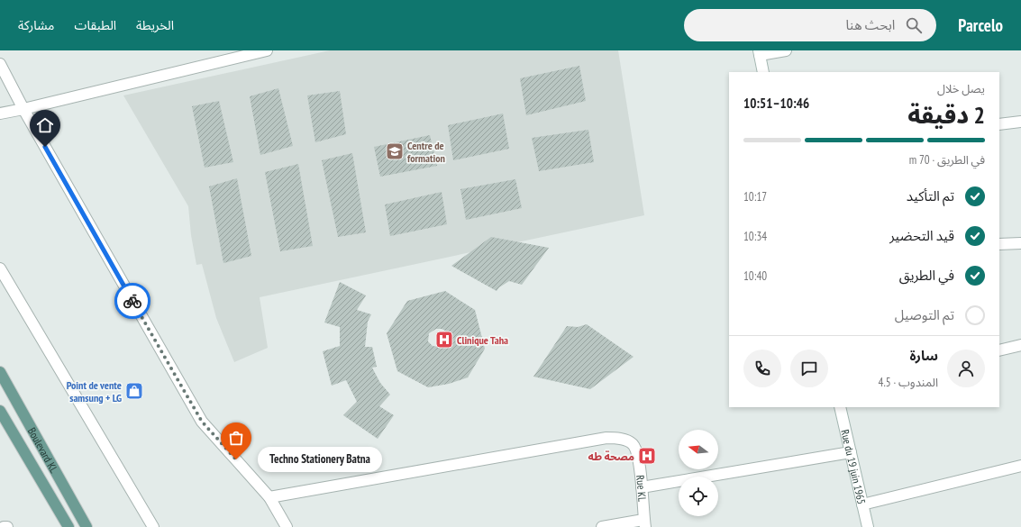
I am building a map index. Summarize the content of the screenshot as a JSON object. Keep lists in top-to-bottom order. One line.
{"streets":{"main road":["Boulevard KL"],"street":["Rue du 19 juin 1965","Rue KL"]},"places":{"school or university":["Centre de formation"],"hospital":["Clinique Taha","مصحة طه"],"shop":["Point de vente samsung + LG"],"other":["Techno Stationery Batna"]},"north":"left","page":{"header":"Parcelo","search":"ابحث هنا","nav":["الخريطة","الطبقات","مشاركة"],"heading":["2 دقيقة","يصل خلال","10:46–10:51"],"panel":["سارة","المندوب · 4.5"],"bar":"في الطريق · 70 m","list":[["تم التأكيد","10:17"],["قيد التحضير","10:34"],["في الطريق","10:40"],"تم التوصيل"],"bubble":"Techno Stationery Batna"}}
